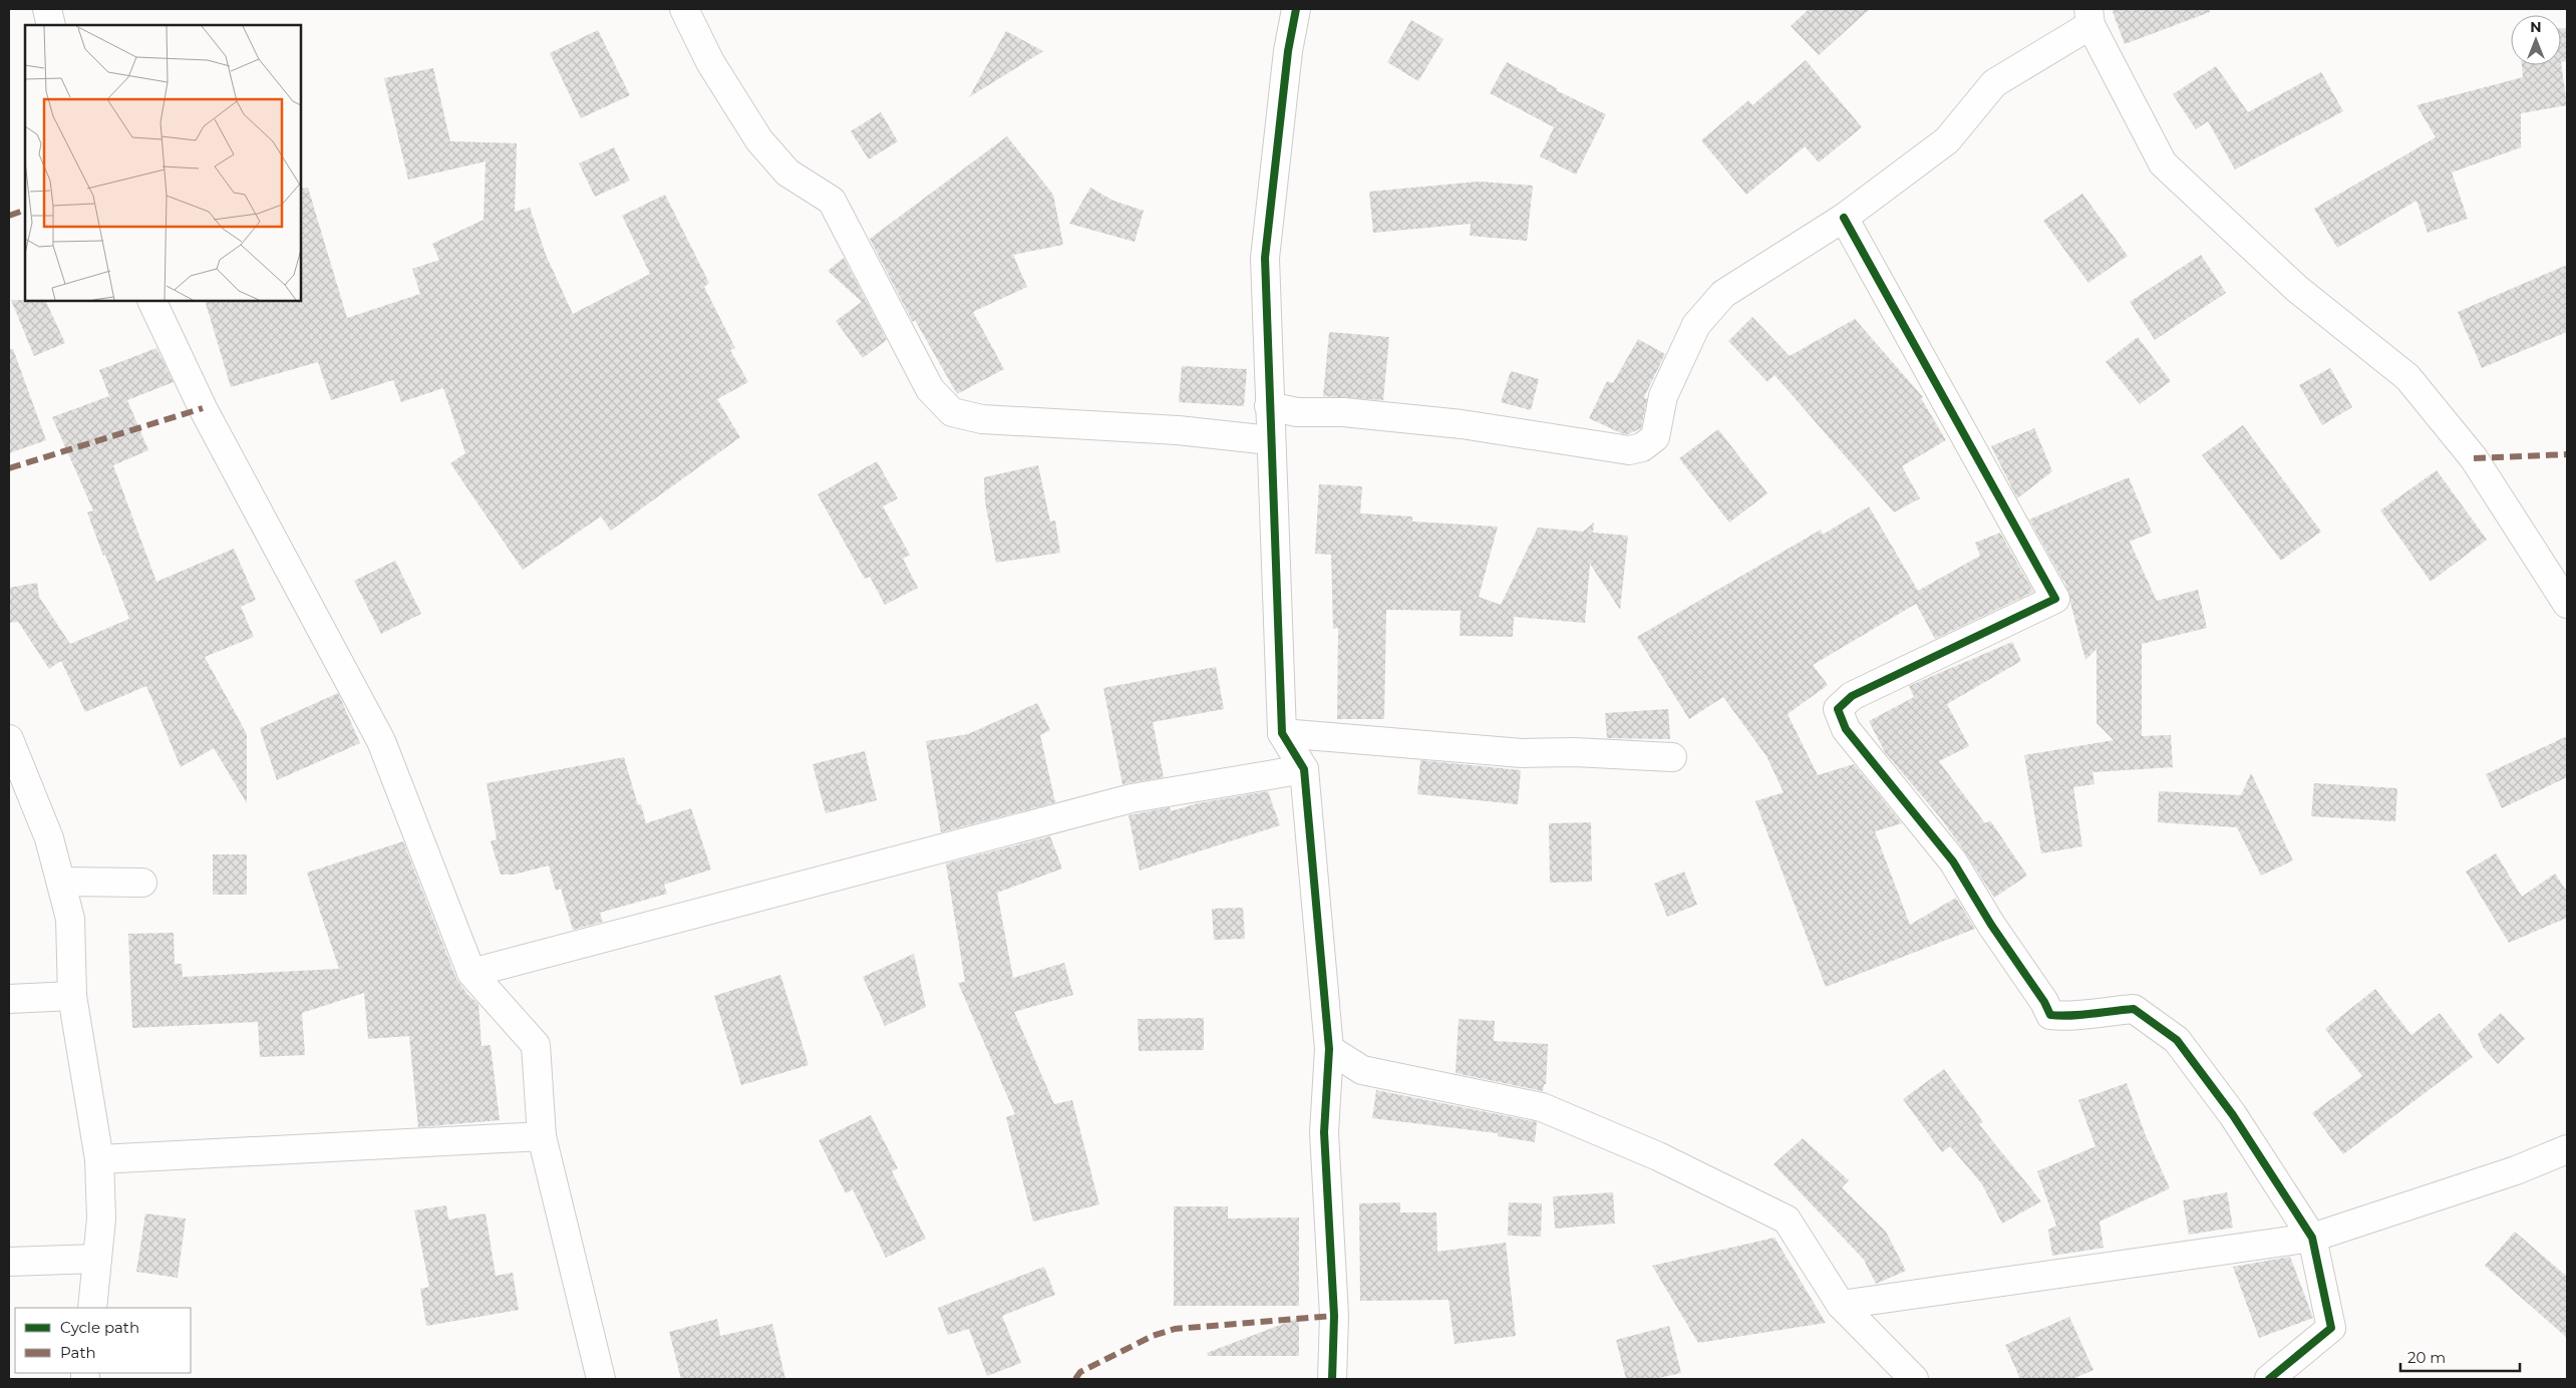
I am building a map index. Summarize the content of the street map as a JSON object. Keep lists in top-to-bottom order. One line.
{"legend":["Cycle path","Path"],"scale_bar":"20 m","north":"top"}
